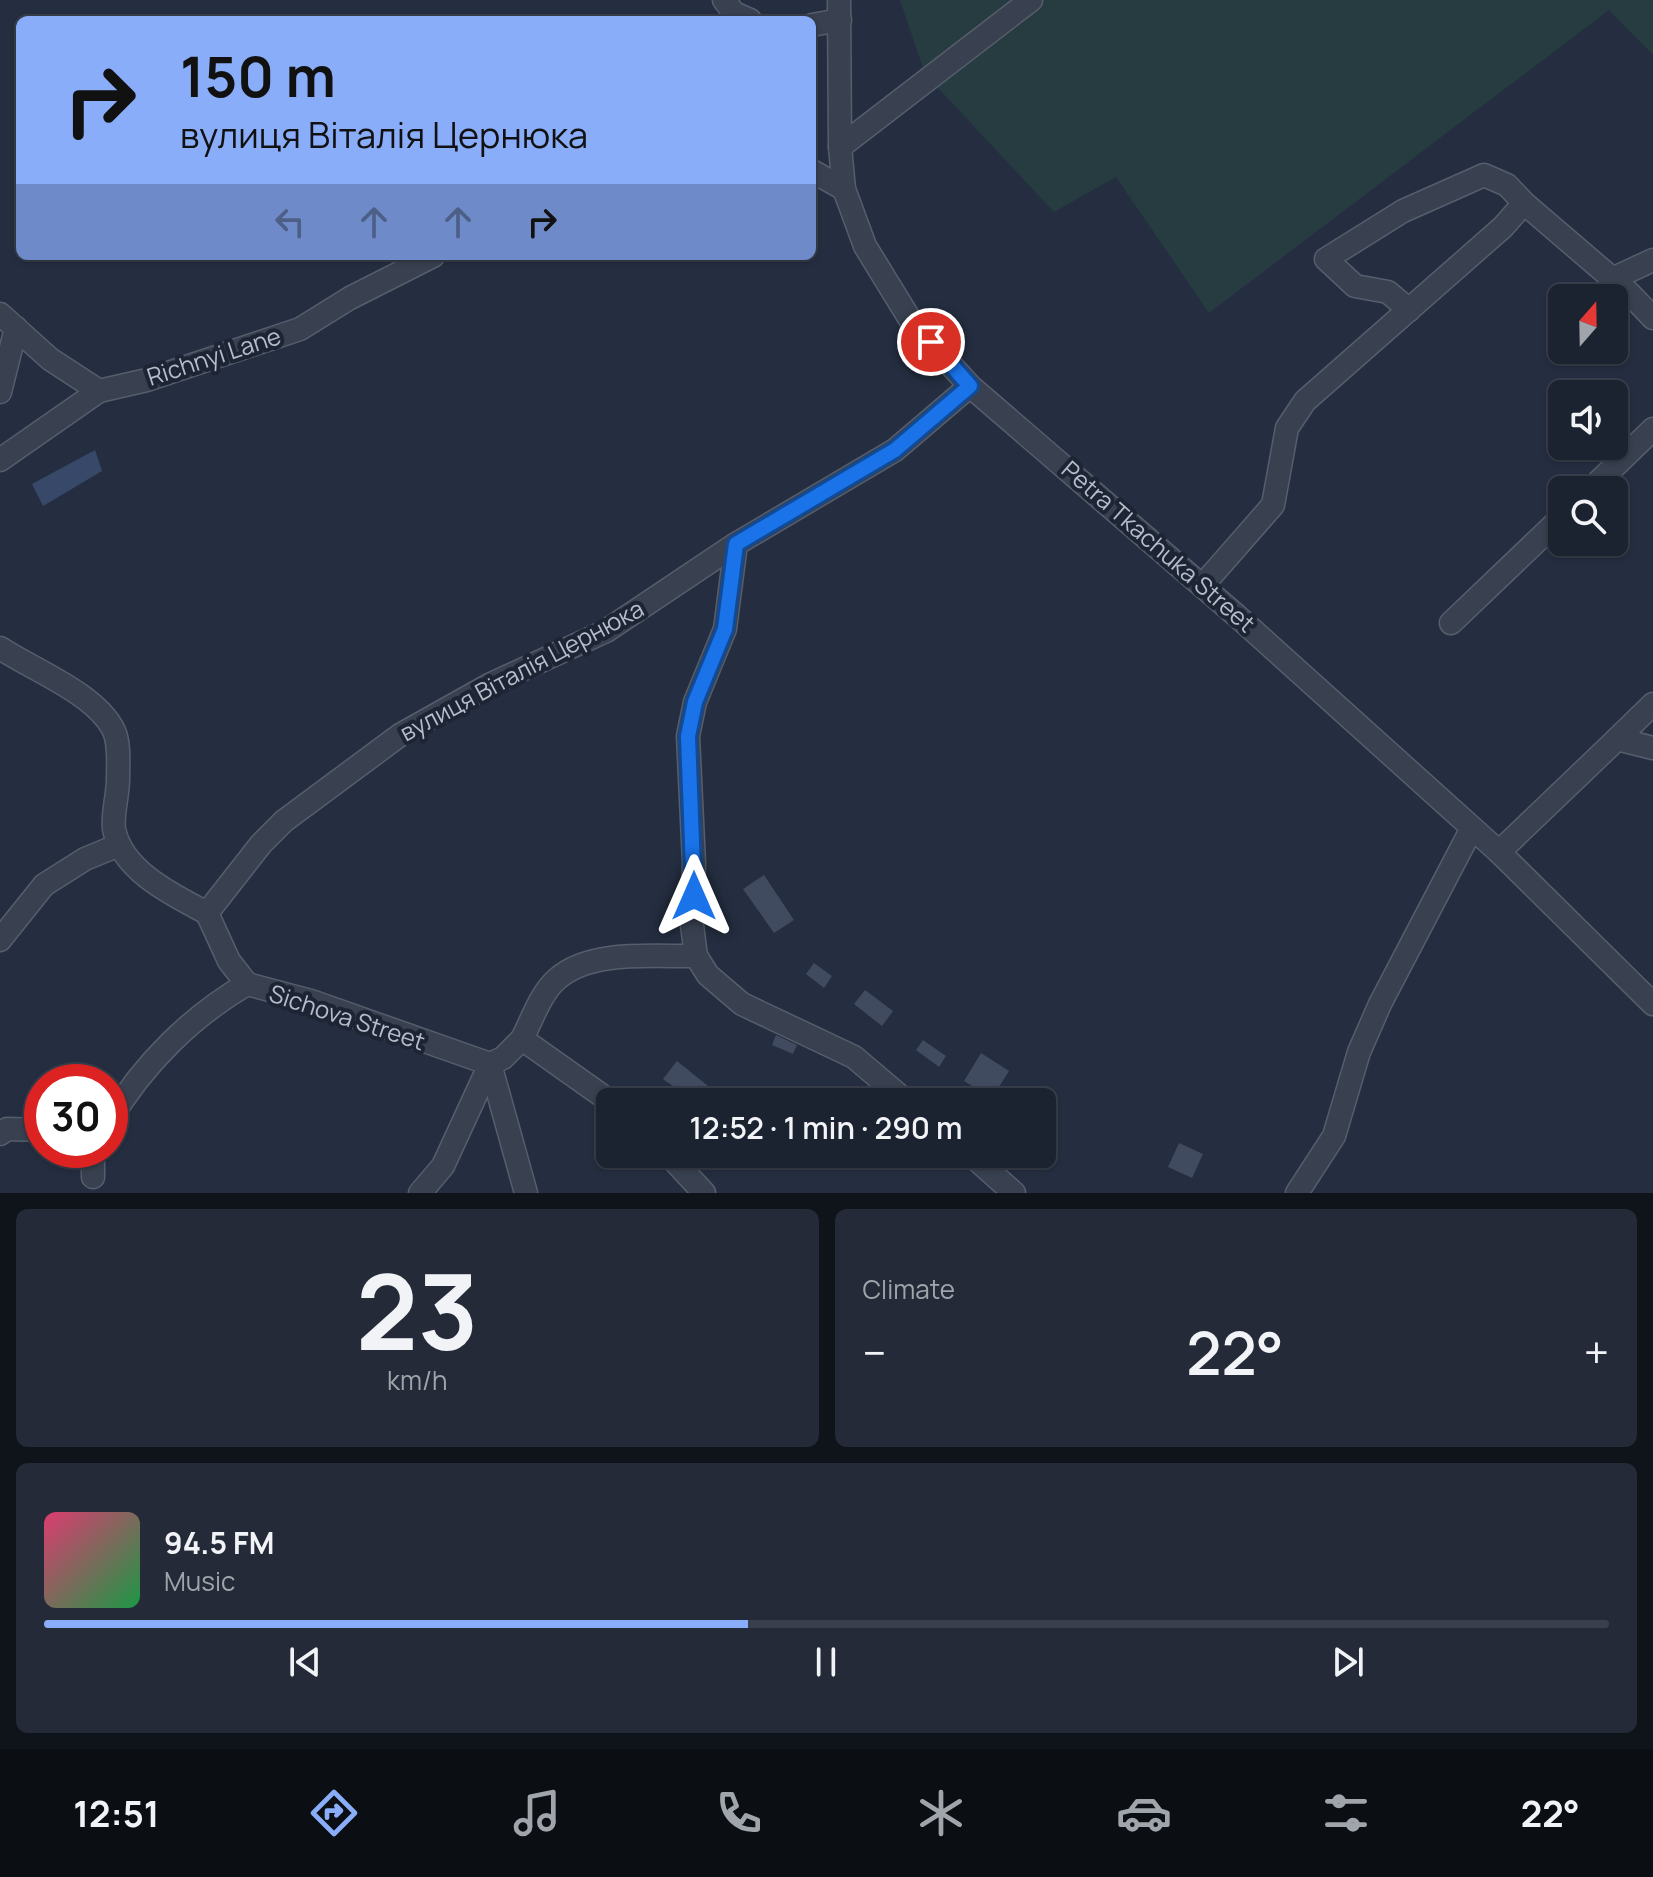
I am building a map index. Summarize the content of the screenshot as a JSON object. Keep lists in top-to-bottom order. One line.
{"streets":{"street":["Richnyi Lane","Petra Tkachuka Street","вулиця Віталія Цернюка","Sichova Street"]},"crossings":[["Petra Tkachuka Street","вулиця Віталія Цернюка"]],"north":"top","page":{"turn":["150 m","вулиця Віталія Цернюка"],"limit":"30","trip":"12:52 · 1 min · 290 m","tile":[["23","km/h"],"Climate"],"heat":["−","22°","+"],"song":["94.5 FM","Music"],"tabs":["12:51","22°"]}}
